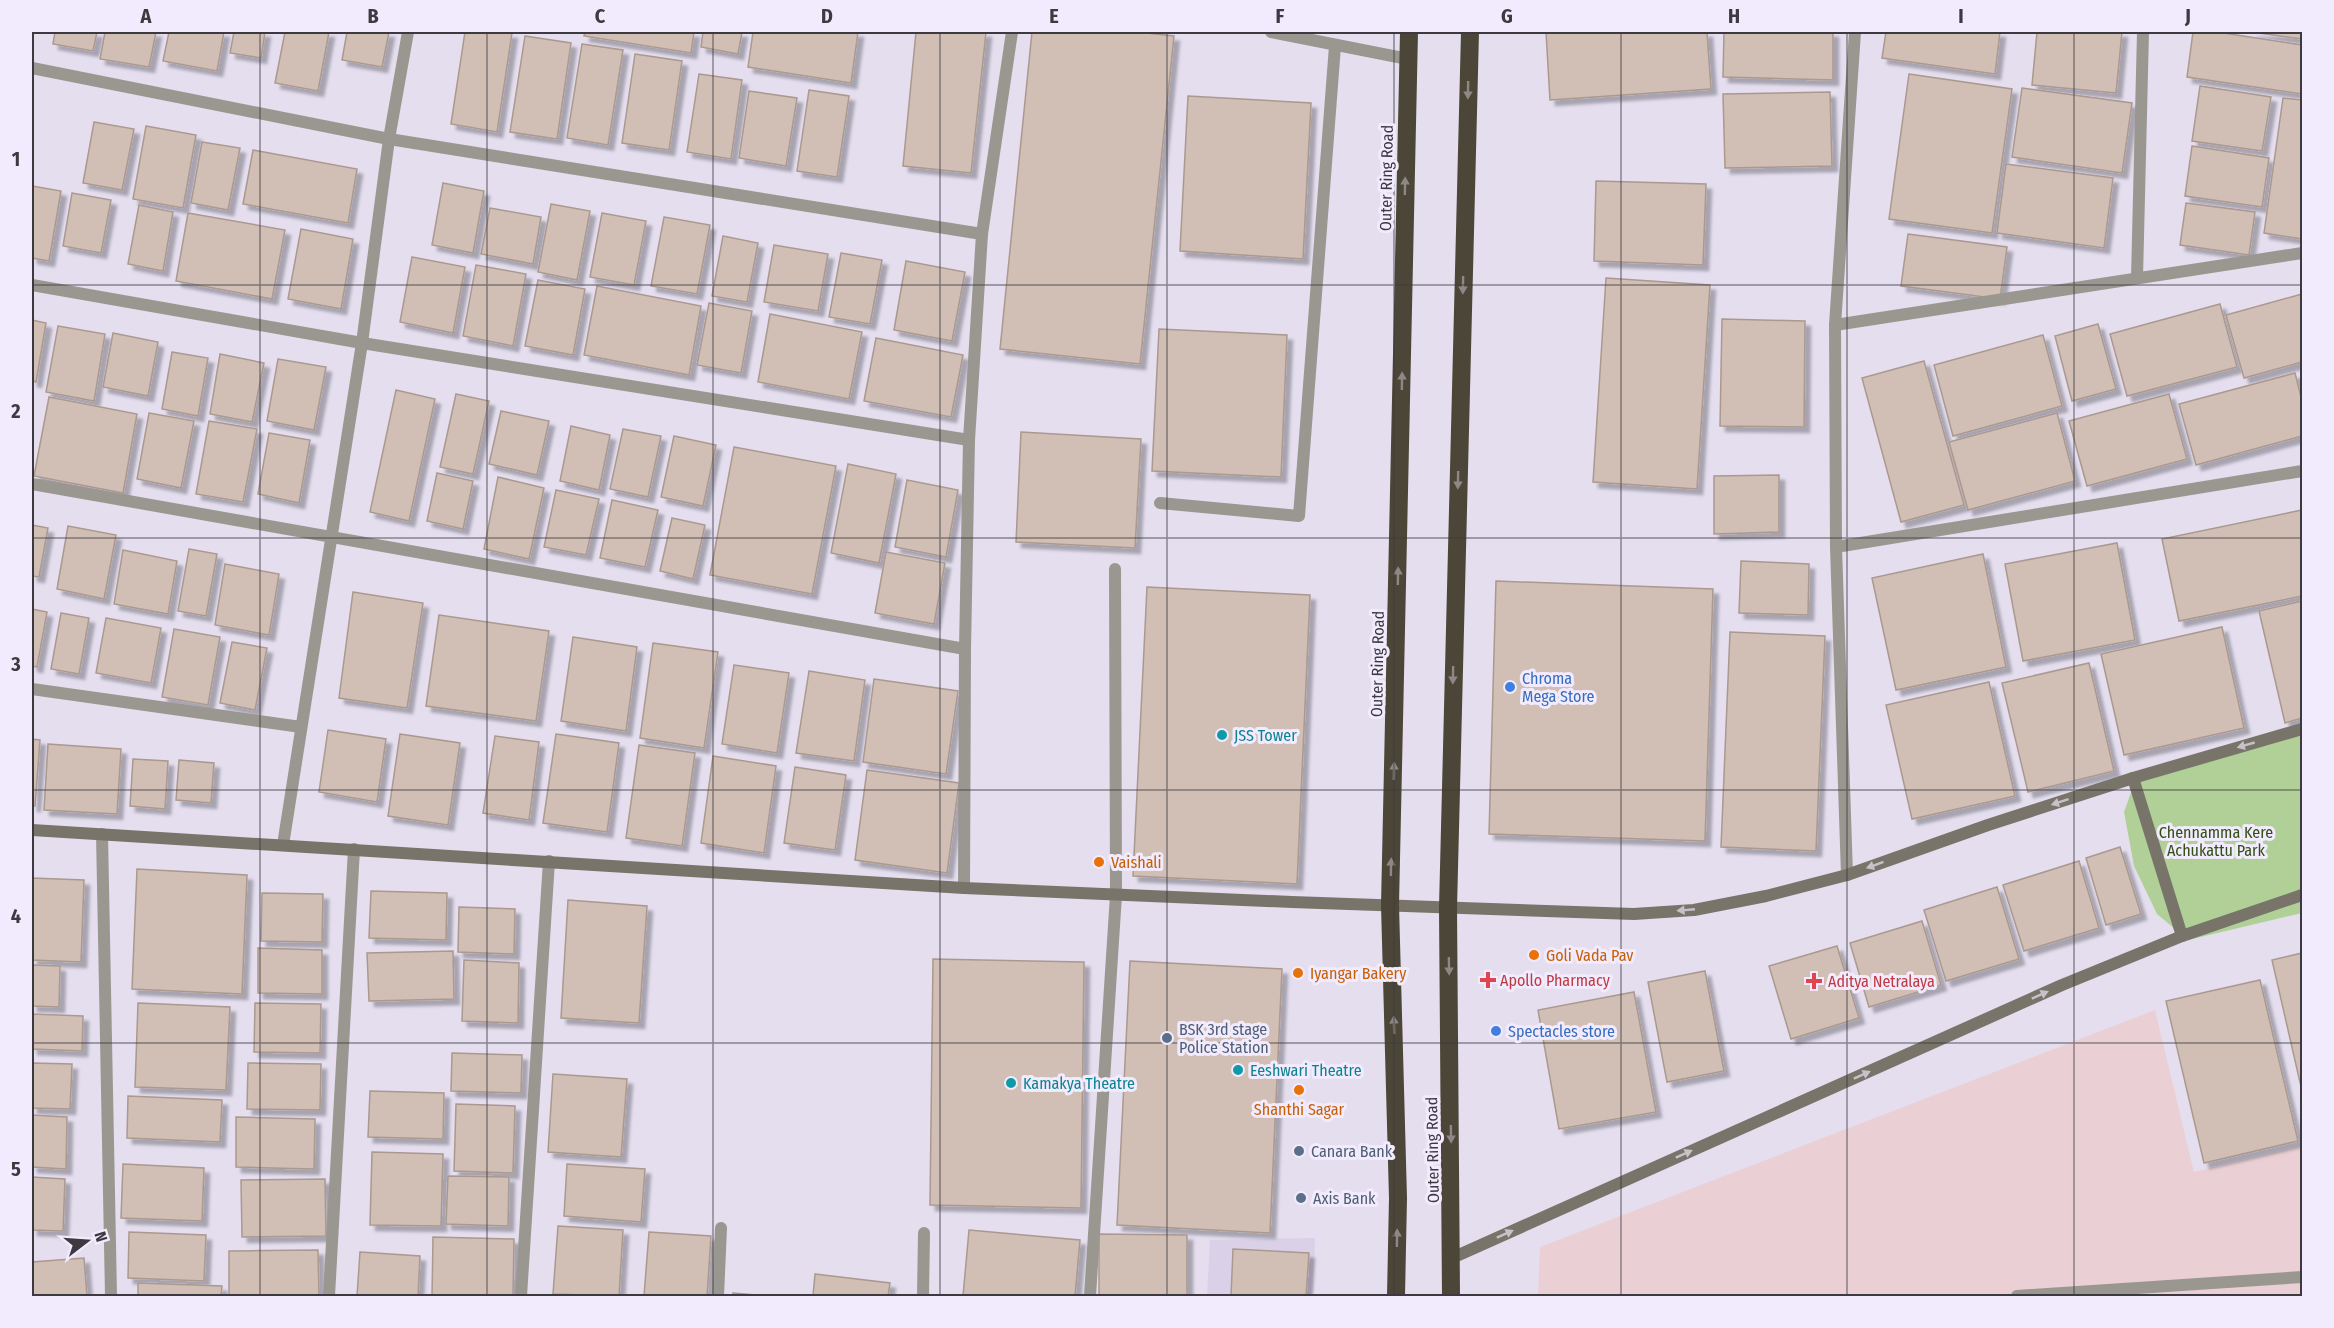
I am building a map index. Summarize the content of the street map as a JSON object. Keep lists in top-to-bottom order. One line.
{"streets":{"highway":["Outer Ring Road"]},"parks":["Chennamma Kere Achukattu Park"],"places":{"other":["Chroma Mega Store","JSS Tower","Vaishali","Goli Vada Pav","Iyangar Bakery","Spectacles store","BSK 3rd stage Police Station","Eeshwari Theatre","Kamakya Theatre","Shanthi Sagar","Canara Bank","Axis Bank"],"health":["Apollo Pharmacy","Aditya Netralaya"]},"north":"right","grid":{"columns":["A","B","C","D","E","F","G","H","I","J"],"rows":["1","2","3","4","5"]}}
